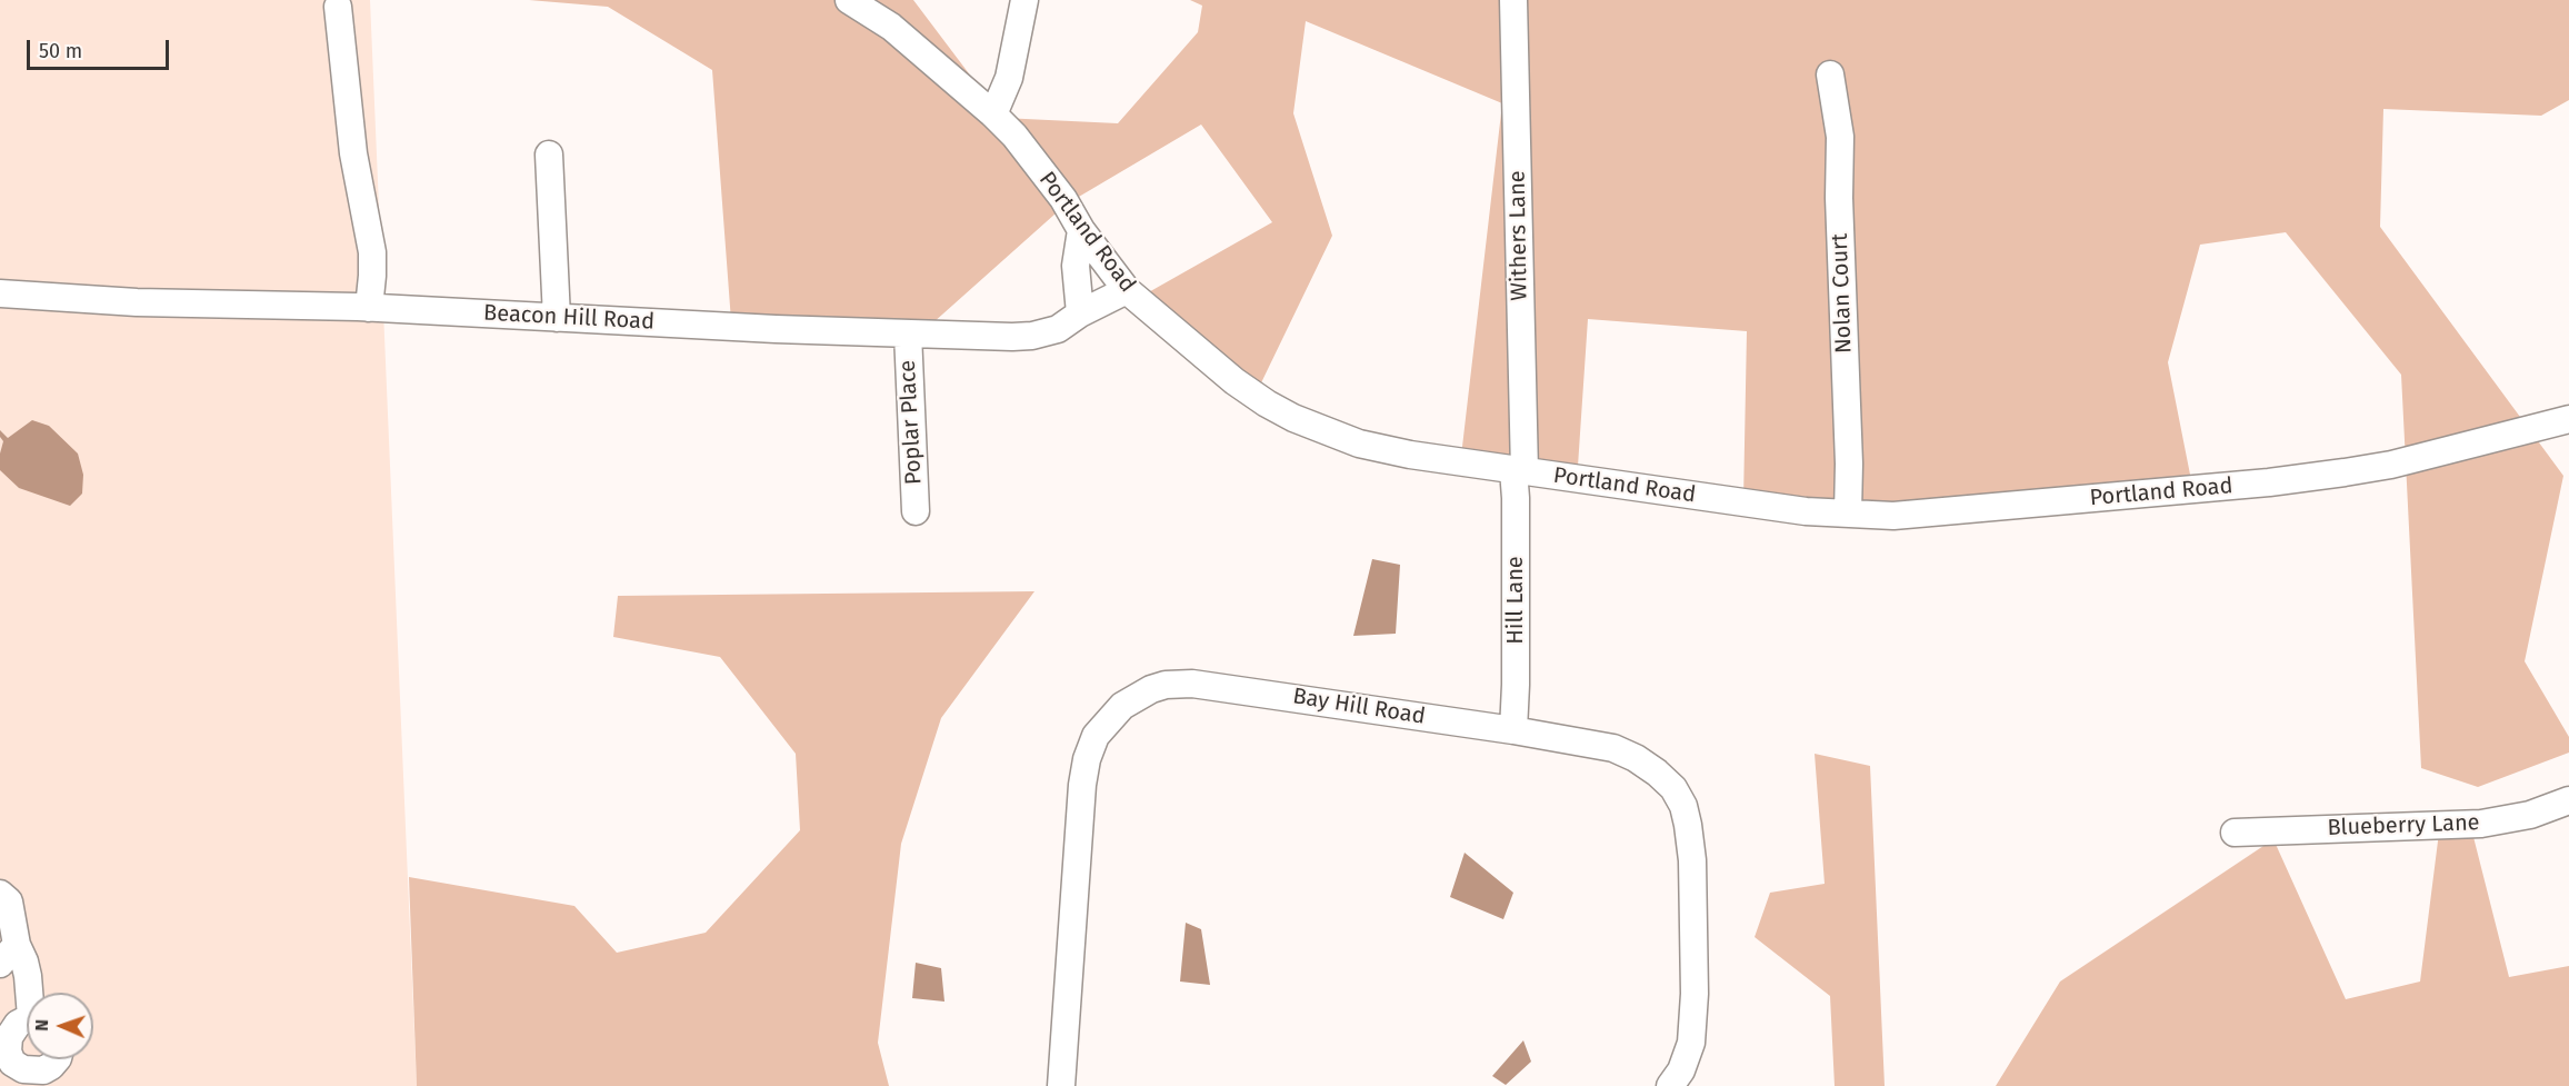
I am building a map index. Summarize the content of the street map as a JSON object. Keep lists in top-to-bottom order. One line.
{"streets":{"street":["Portland Road","Withers Lane","Nolan Court","Beacon Hill Road","Poplar Place","Hill Lane","Bay Hill Road","Blueberry Lane"]},"crossings":[["Portland Road","Withers Lane"],["Portland Road","Nolan Court"],["Portland Road","Beacon Hill Road"],["Portland Road","Hill Lane"],["Withers Lane","Hill Lane"],["Beacon Hill Road","Poplar Place"],["Hill Lane","Bay Hill Road"]],"scale_bar":"50 m","north":"left"}
